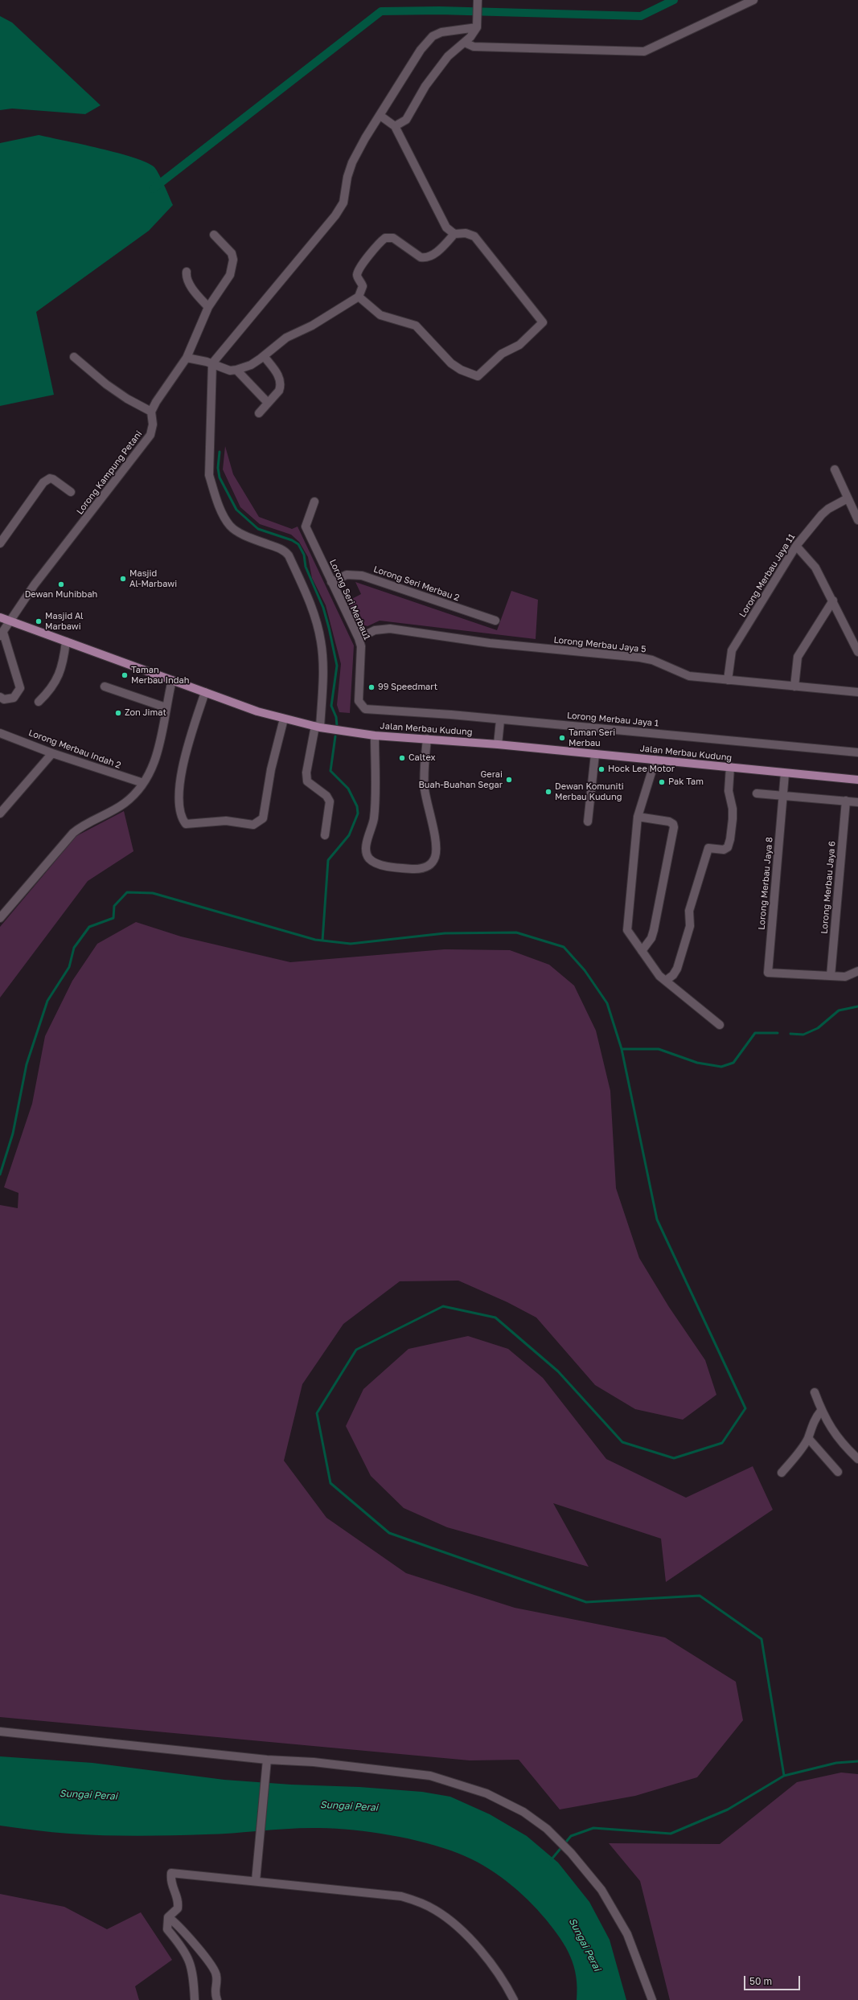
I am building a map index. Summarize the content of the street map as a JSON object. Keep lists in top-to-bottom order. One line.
{"streets":{"main road":["Jalan Merbau Kudung"],"street":["Lorong Kampung Petani","Lorong Merbau Jaya 11","Lorong Seri Merbau 2","Lorong Seri Merbau1","Lorong Merbau Jaya 5","Lorong Merbau Jaya 1","Lorong Merbau Indah 2","Lorong Merbau Jaya 8","Lorong Merbau Jaya 6"]},"crossings":[["Lorong Kampung Petani","Jalan Merbau Kudung"],["Lorong Merbau Jaya 11","Lorong Merbau Jaya 5"],["Lorong Seri Merbau 2","Lorong Seri Merbau1"],["Lorong Seri Merbau1","Lorong Merbau Jaya 5"],["Lorong Seri Merbau1","Lorong Merbau Jaya 1"],["Jalan Merbau Kudung","Lorong Merbau Jaya 8"],["Lorong Merbau Jaya 8","Lorong Merbau Jaya 6"]],"water":["Sungai Perai"],"places":["Masjid Al-Marbawi","Dewan Muhibbah","Masjid Al Marbawi","Taman Merbau Indah","99 Speedmart","Zon Jimat","Taman Seri Merbau","Caltex","Hock Lee Motor","Gerai Buah-Buahan Segar","Pak Tam","Dewan Komuniti Merbau Kudung"],"scale_bar":"50 m"}
